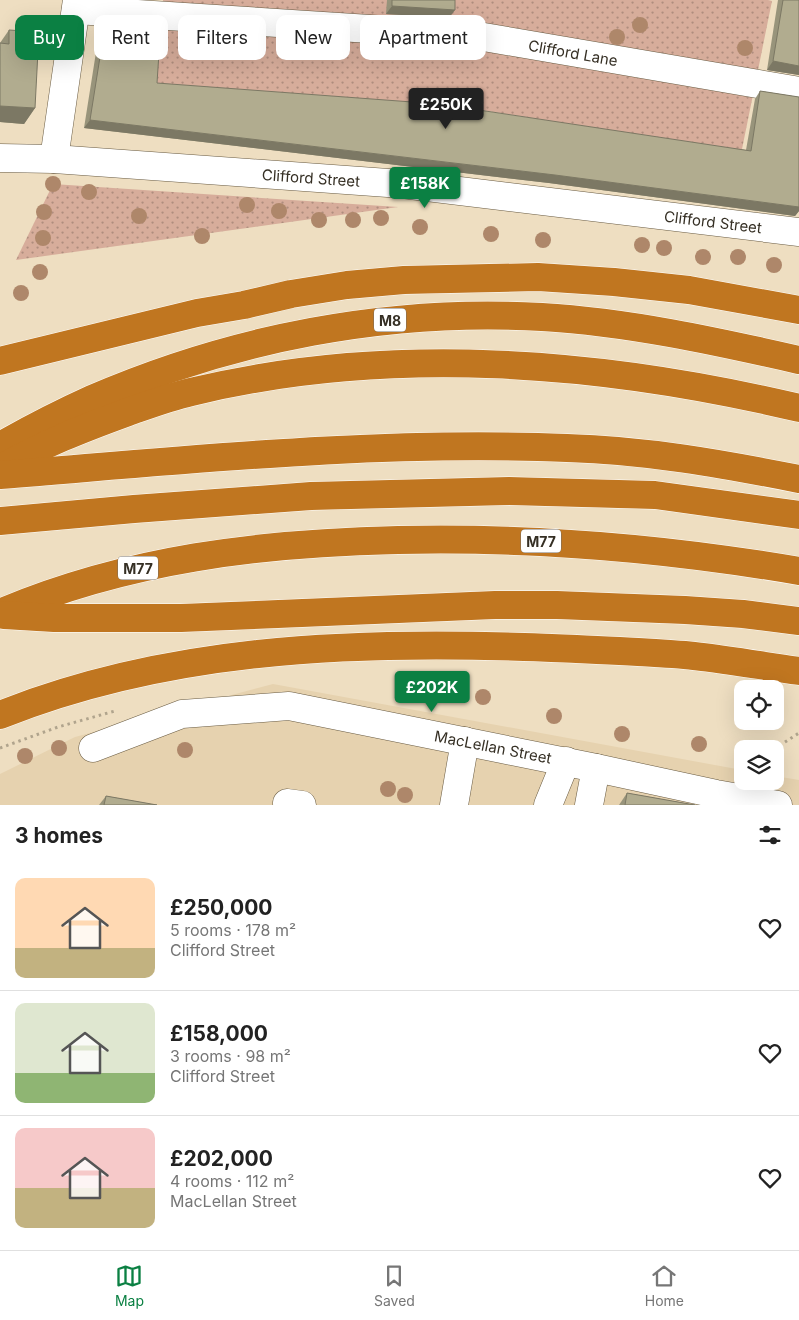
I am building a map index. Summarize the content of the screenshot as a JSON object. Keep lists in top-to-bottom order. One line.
{"streets":{"highway":["M8","M77"],"street":["Clifford Lane","Clifford Street","MacLellan Street"]},"page":{"chip":["Buy","Rent","Filters","New","Apartment"],"price":["£250K","£158K","£202K"],"heading":"3 homes","list":[{"name":"£250,000","note":"5 rooms · 178 m² · Clifford Street"},{"name":"£158,000","note":"3 rooms · 98 m² · Clifford Street"},{"name":"£202,000","note":"4 rooms · 112 m² · MacLellan Street"}],"tabs":["Map","Saved","Home"]}}
